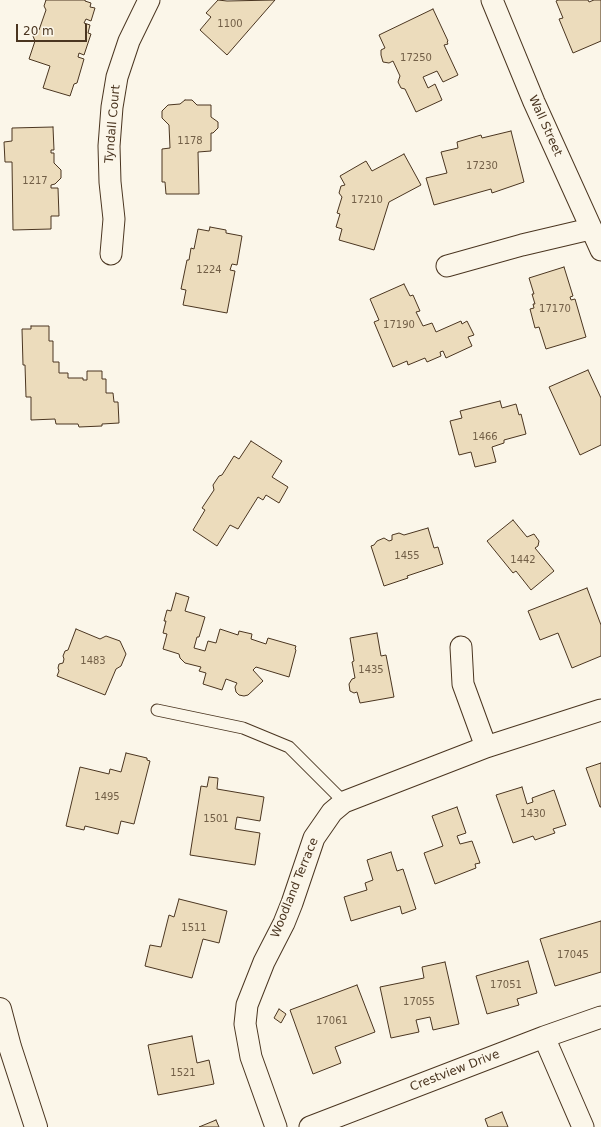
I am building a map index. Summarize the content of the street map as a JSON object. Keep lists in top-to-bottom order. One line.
{"streets":{"street":["Tyndall Court","Wall Street","Woodland Terrace","Crestview Drive"]},"house_numbers":["1100","17250","1178","17230","1217","17210","1224","17170","17190","1466","1455","1442","1483","1435","1495","1430","1501","1511","17045","17051","17055","17061","1521"],"scale_bar":"20 m"}
